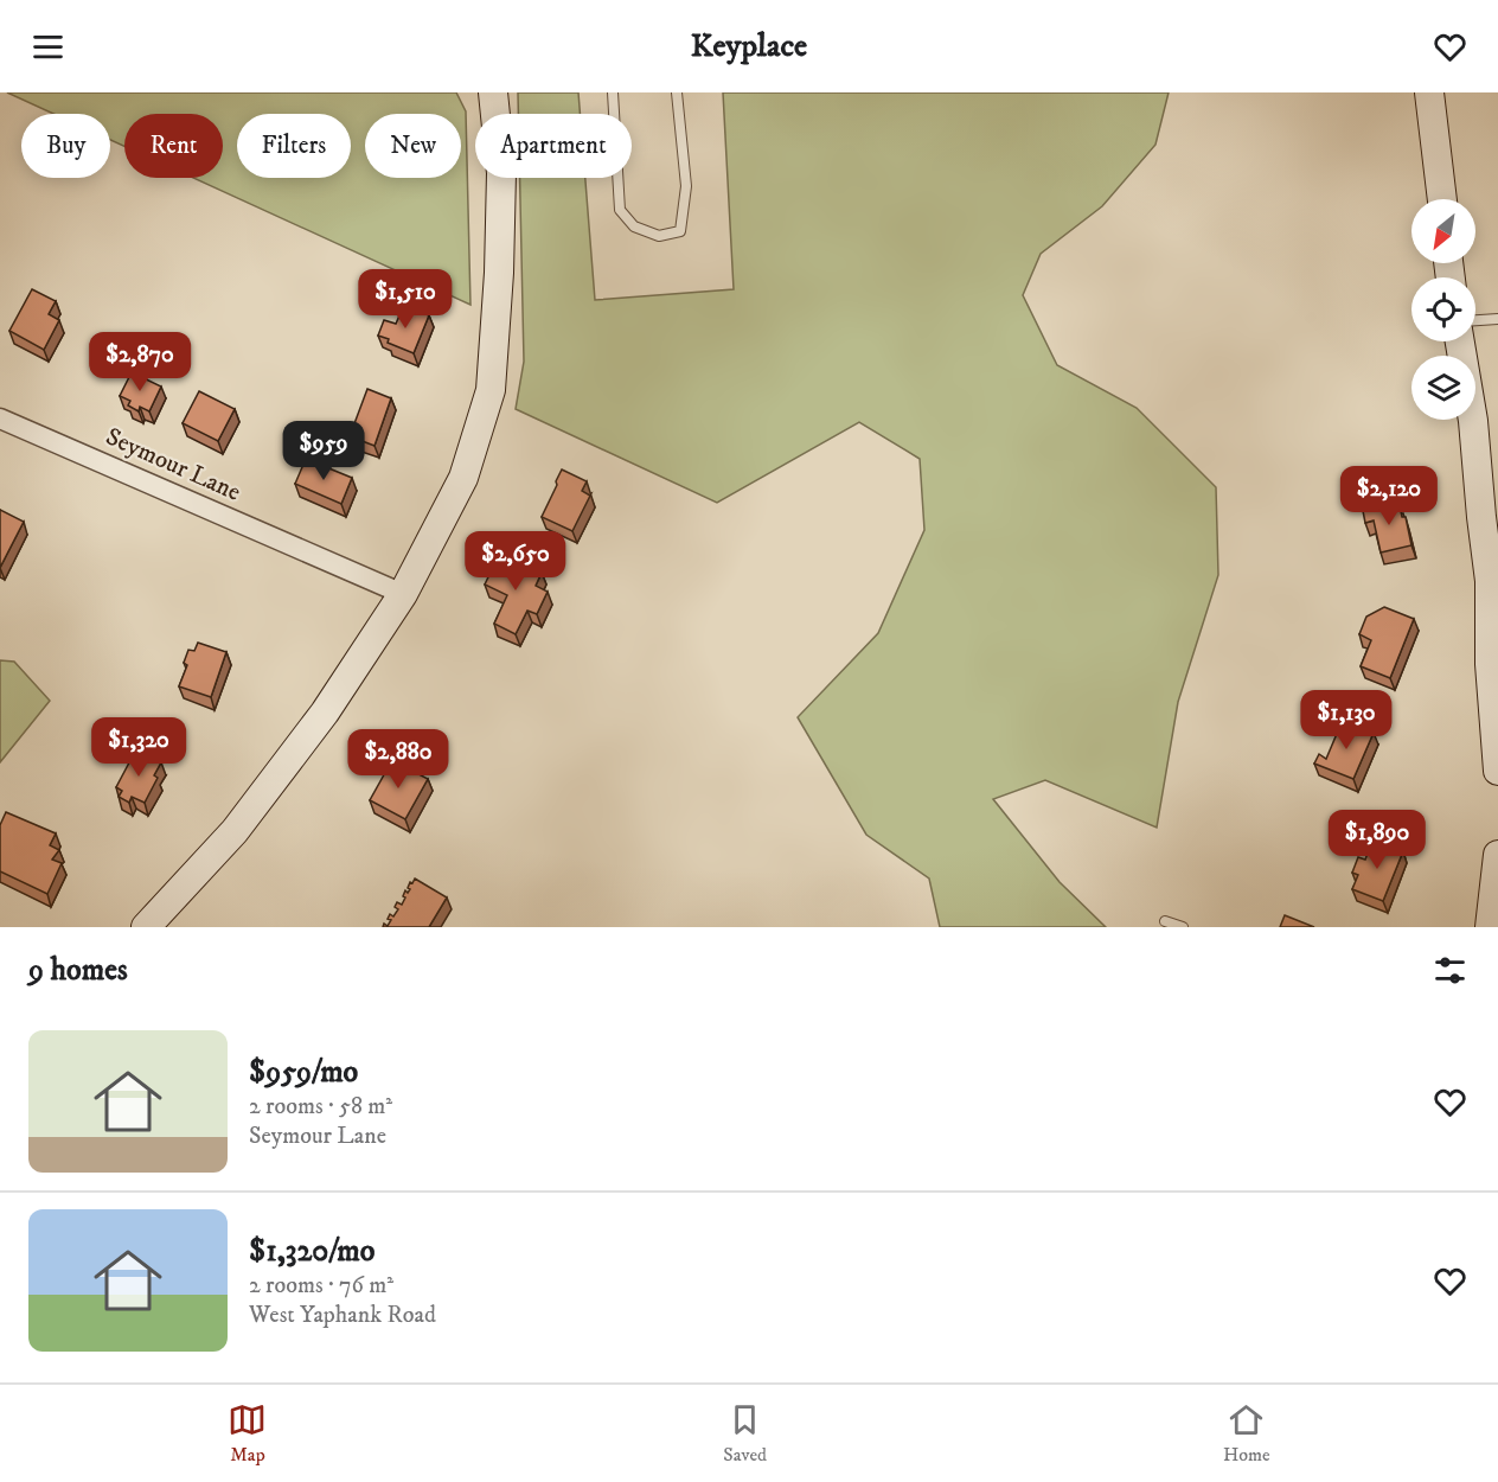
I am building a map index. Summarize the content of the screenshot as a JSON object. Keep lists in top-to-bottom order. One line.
{"streets":{"street":["Seymour Lane"]},"north":"bottom left","page":{"header":"Keyplace","chip":["Buy","Rent","Filters","New","Apartment"],"price":["$1,510","$2,870","$959","$2,120","$2,650","$1,130","$1,320","$2,880","$1,890"],"heading":"9 homes","list":[{"name":"$959/mo","note":"2 rooms · 58 m² · Seymour Lane"},{"name":"$1,320/mo","note":"2 rooms · 76 m² · West Yaphank Road"}],"tabs":["Map","Saved","Home"]}}
